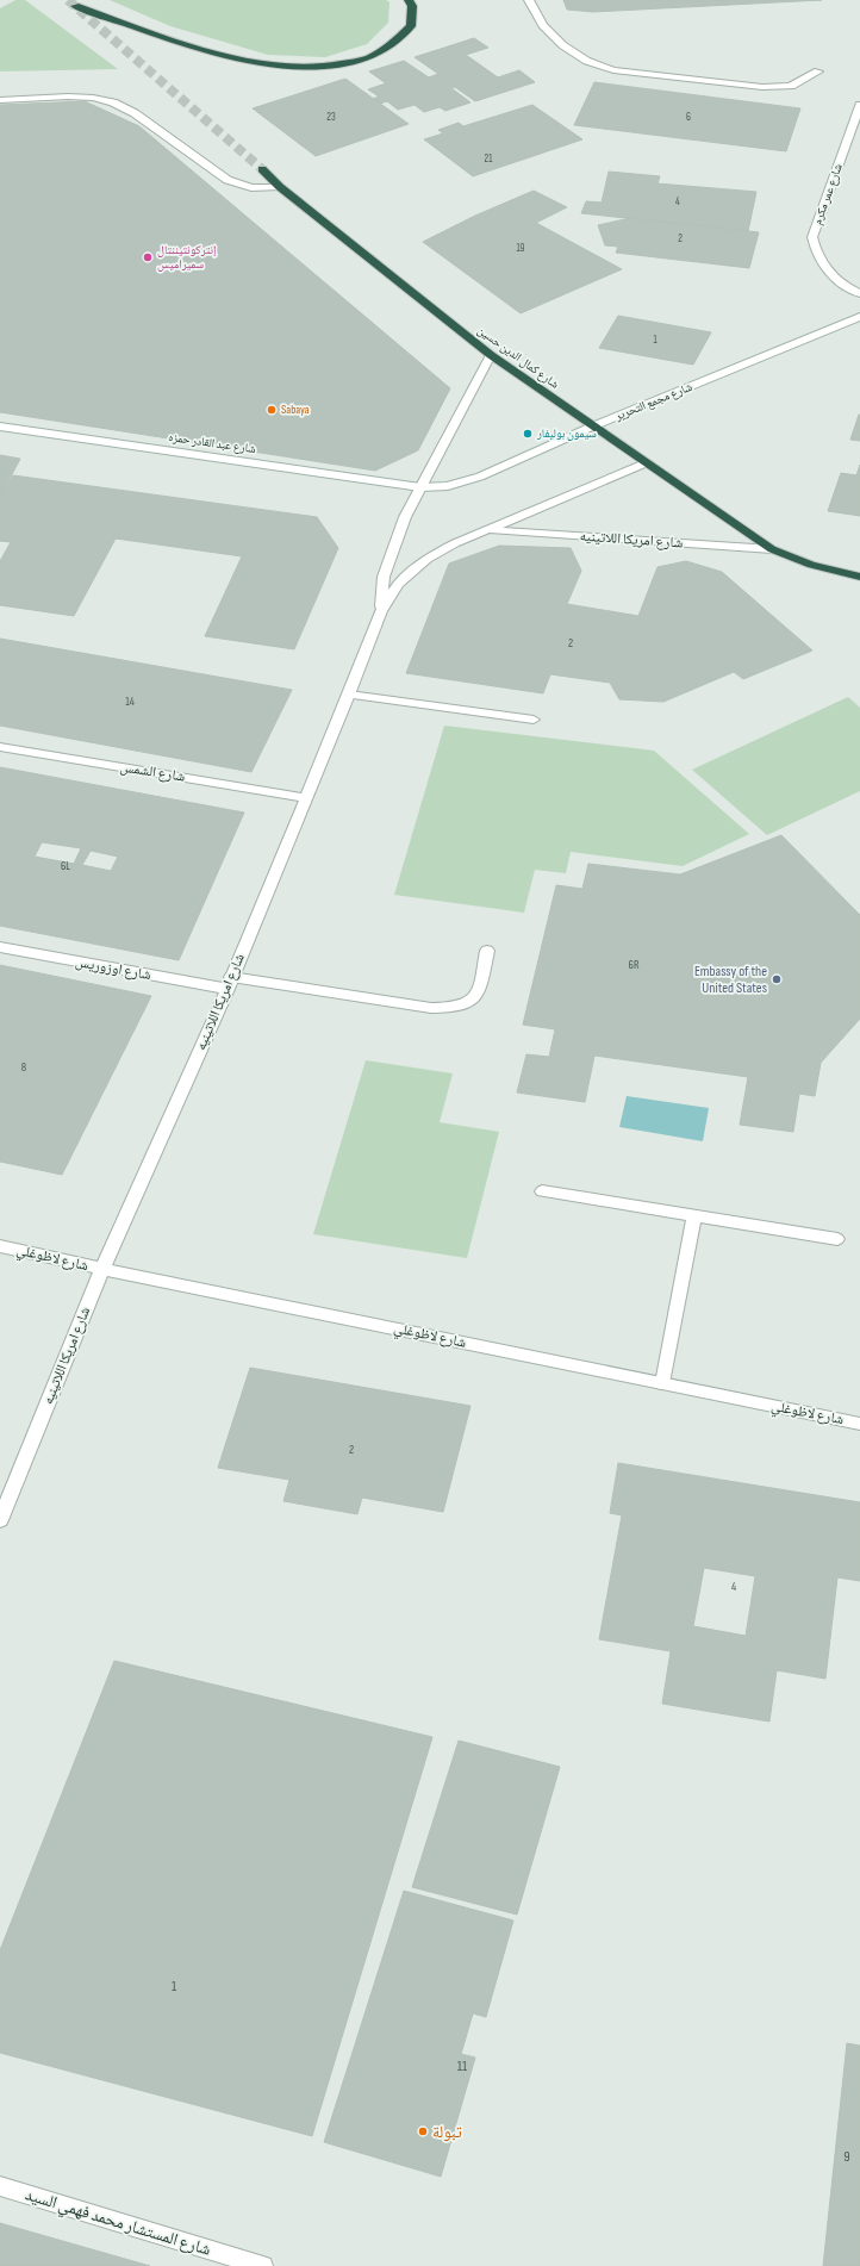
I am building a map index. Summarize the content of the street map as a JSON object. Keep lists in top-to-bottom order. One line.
{"streets":{"highway":["شارع كمال الدين حسين"],"street":["شارع عمر مكرم","شارع مجمع التحرير","شارع عبد القادر حمزه","شارع امريكا اللاتينيه","شارع الشمس","شارع اوزوريس","شارع لاظوغلي","شارع المستشار محمد فهمي السيد"]},"crossings":[["شارع كمال الدين حسين","شارع مجمع التحرير"],["شارع كمال الدين حسين","شارع امريكا اللاتينيه"],["شارع مجمع التحرير","شارع عبد القادر حمزه"],["شارع امريكا اللاتينيه","شارع الشمس"],["شارع امريكا اللاتينيه","شارع اوزوريس"],["شارع امريكا اللاتينيه","شارع لاظوغلي"]],"places":["إنتركونتيننتال سميراميس","Sabaya","سيمون بوليفار","Embassy of the United States","تبولة"],"house_numbers":["23","6","21","4","2","19","1","2","14","6L","6R","8","2","4","1","11","9"]}
